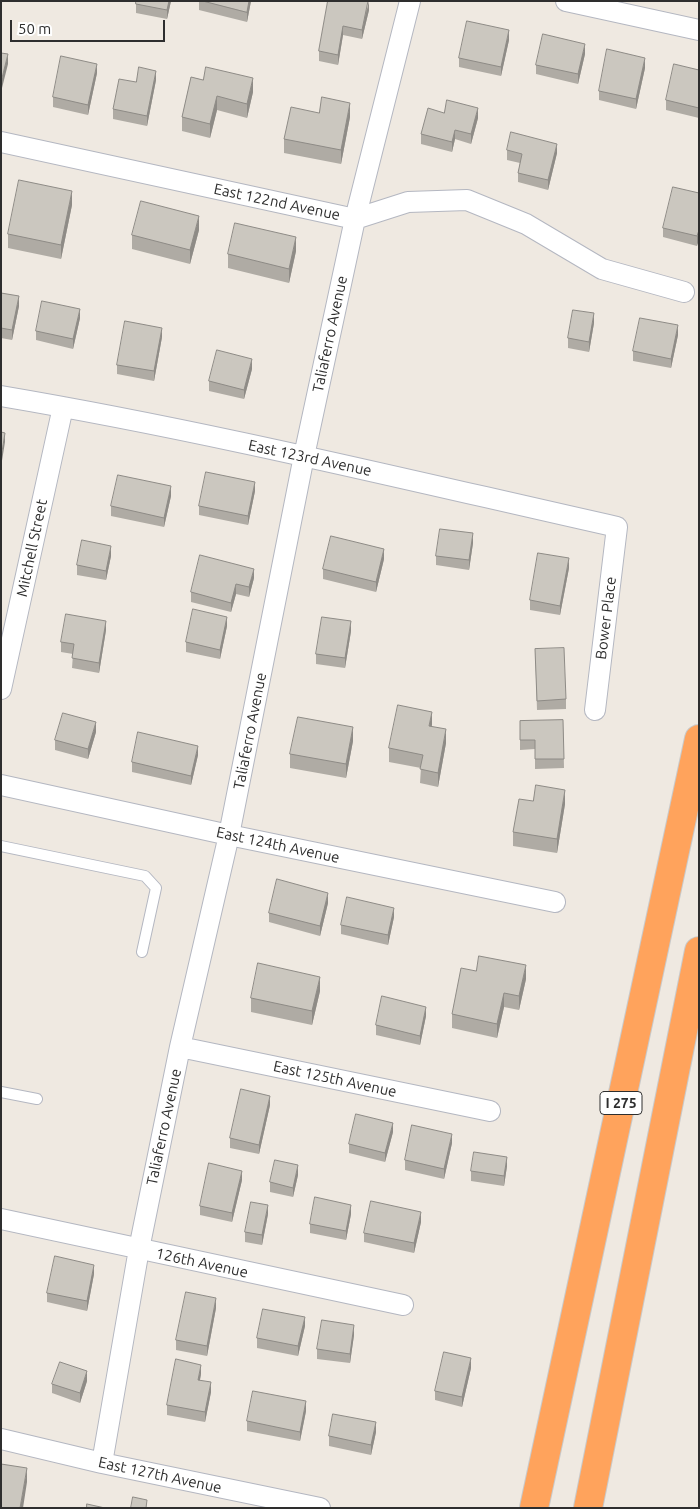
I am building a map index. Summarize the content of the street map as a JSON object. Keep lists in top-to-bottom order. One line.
{"streets":{"highway":["I 275"],"street":["East 122nd Avenue","Taliaferro Avenue","East 123rd Avenue","Mitchell Street","Bower Place","East 124th Avenue","East 125th Avenue","126th Avenue","East 127th Avenue"]},"crossings":[["East 122nd Avenue","Taliaferro Avenue"],["Taliaferro Avenue","East 123rd Avenue"],["Taliaferro Avenue","East 124th Avenue"],["Taliaferro Avenue","East 125th Avenue"],["Taliaferro Avenue","126th Avenue"],["Taliaferro Avenue","East 127th Avenue"],["East 123rd Avenue","Mitchell Street"],["East 123rd Avenue","Bower Place"]],"scale_bar":"50 m"}
